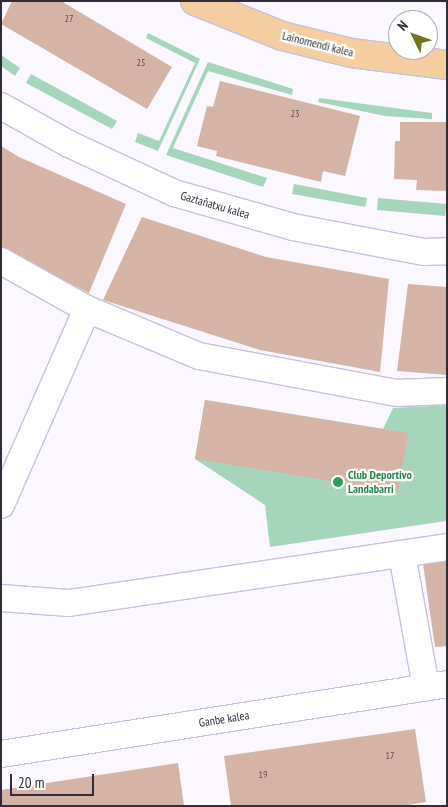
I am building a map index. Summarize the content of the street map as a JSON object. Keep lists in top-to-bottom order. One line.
{"streets":{"main road":["Lainomendi kalea"],"street":["Gaztañatxu kalea","Ganbe kalea"]},"places":["Club Deportivo Landabarri"],"house_numbers":["27","25","23","17","19"],"scale_bar":"20 m","north":"top left"}
